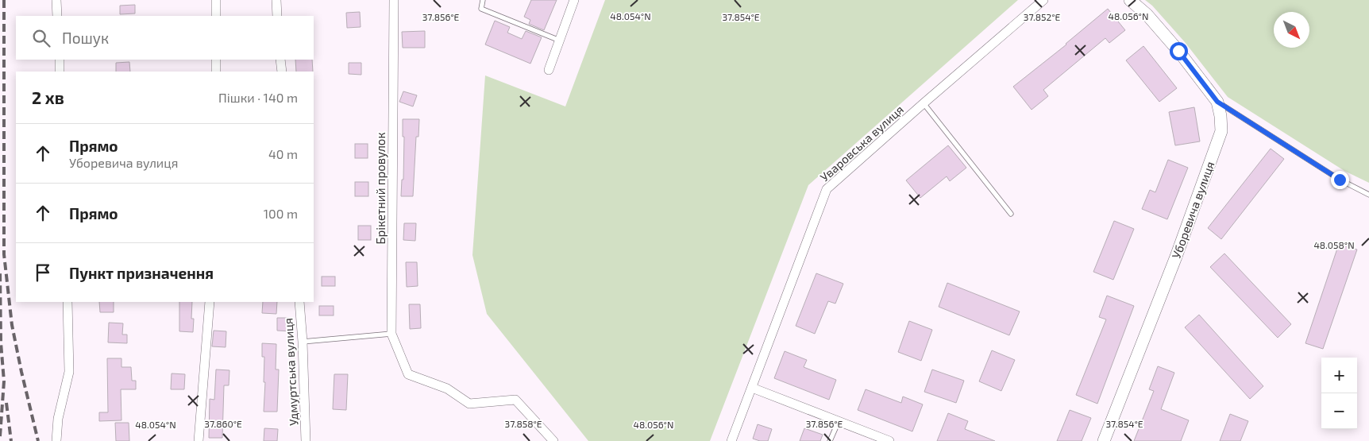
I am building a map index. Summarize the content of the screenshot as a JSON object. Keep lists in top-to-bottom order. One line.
{"streets":{"street":["Уваровська вулиця","Брiкетний провулок","Уборевича вулиця","Удмуртська вулиця"]},"north":"bottom right","page":{"search":"Пошук","heading":["2 хв","Пішки · 140 m"],"list":[["Прямо","Уборевича вулиця","40 m"],["Прямо","100 m"],"Пункт призначення"],"map_buttons":["+","−"]},"coordinates":["48.054°N","48.056°N","37.856°E","37.854°E","37.852°E","48.058°N","37.860°E","37.858°E"]}
